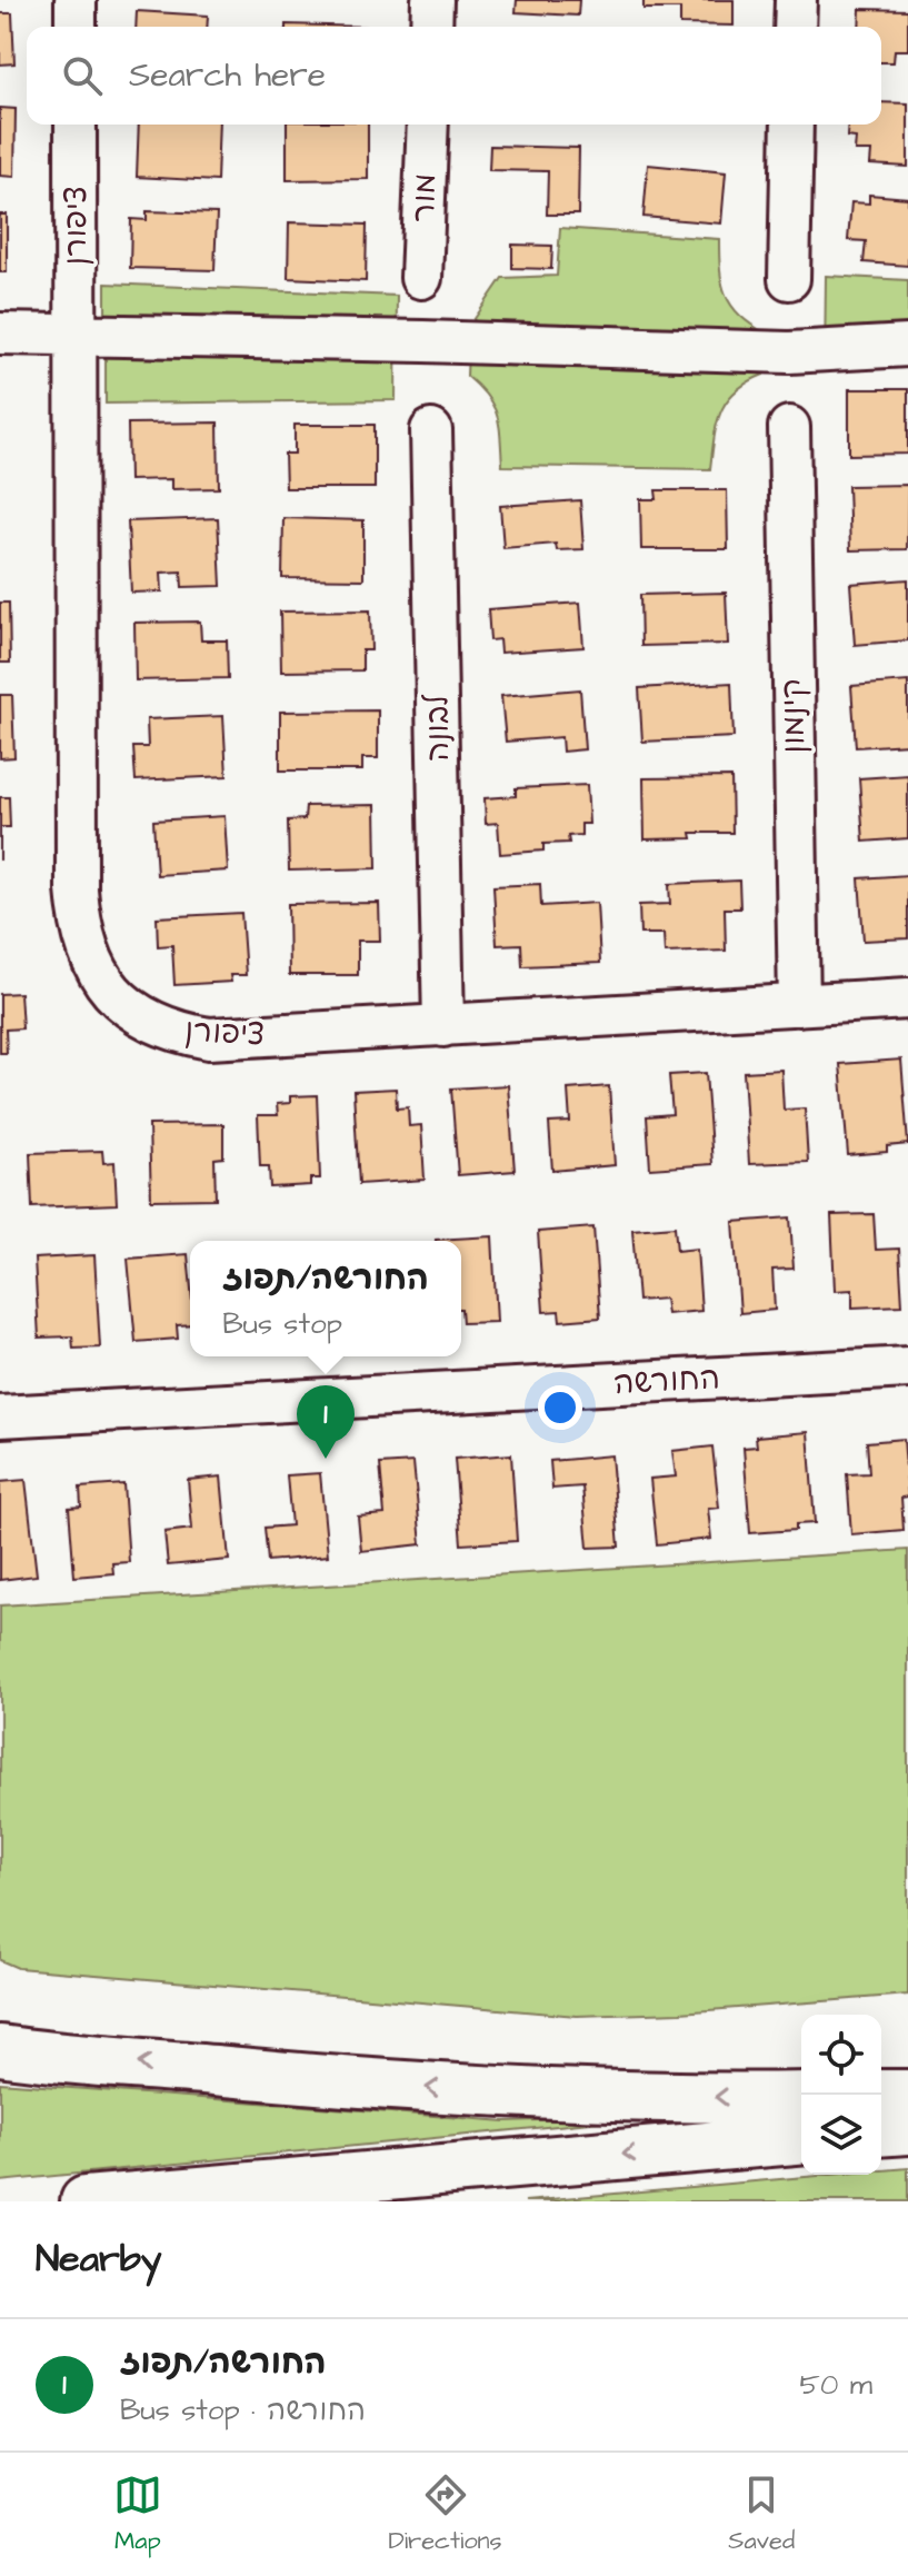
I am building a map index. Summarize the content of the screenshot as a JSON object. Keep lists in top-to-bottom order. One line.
{"streets":{"street":["מור","ציפורן","קינמון","לבונה","החורשה"]},"crossings":[["ציפורן","קינמון"],["ציפורן","לבונה"]],"page":{"search":"Search here","popup":["החורשה/תפוז","Bus stop"],"pins":"1","heading":"Nearby","list":[{"mark":"1","name":"החורשה/תפוז","note":"Bus stop · החורשה","value":"50 m"}],"nav":["Map","Directions","Saved"]}}
